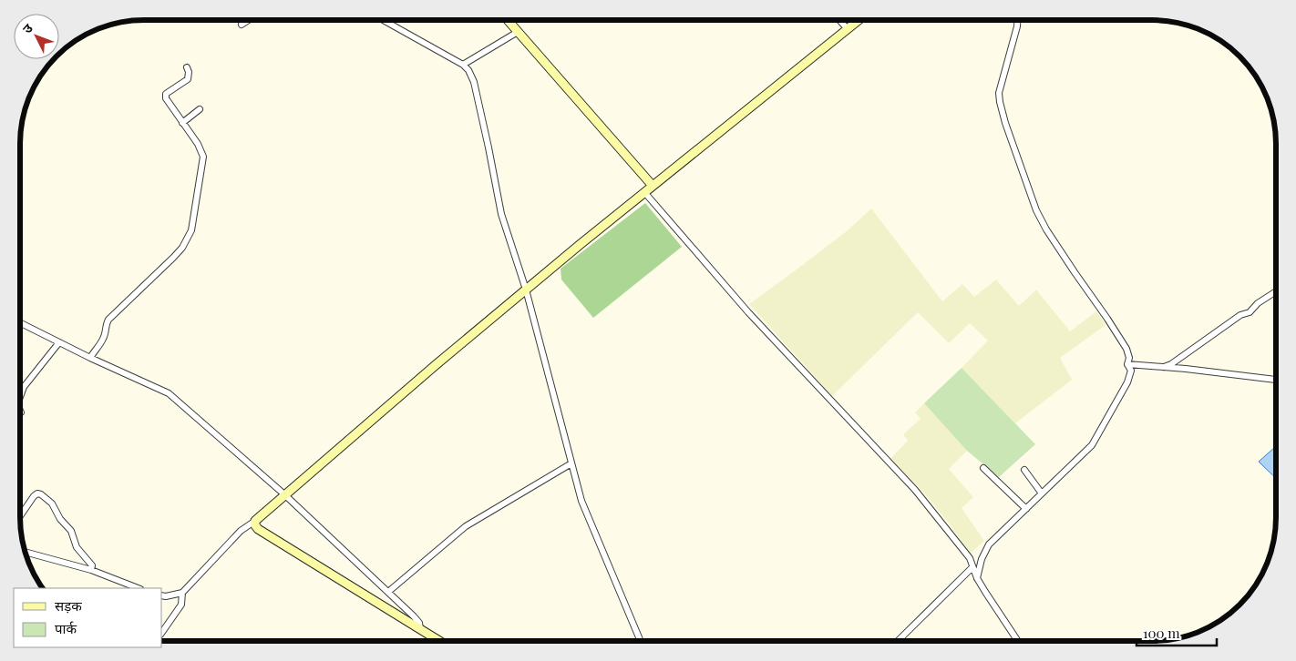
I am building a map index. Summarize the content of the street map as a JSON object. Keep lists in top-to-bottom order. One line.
{"legend":["सड़क","पार्क"],"scale_bar":"100 m","north":"top left"}
